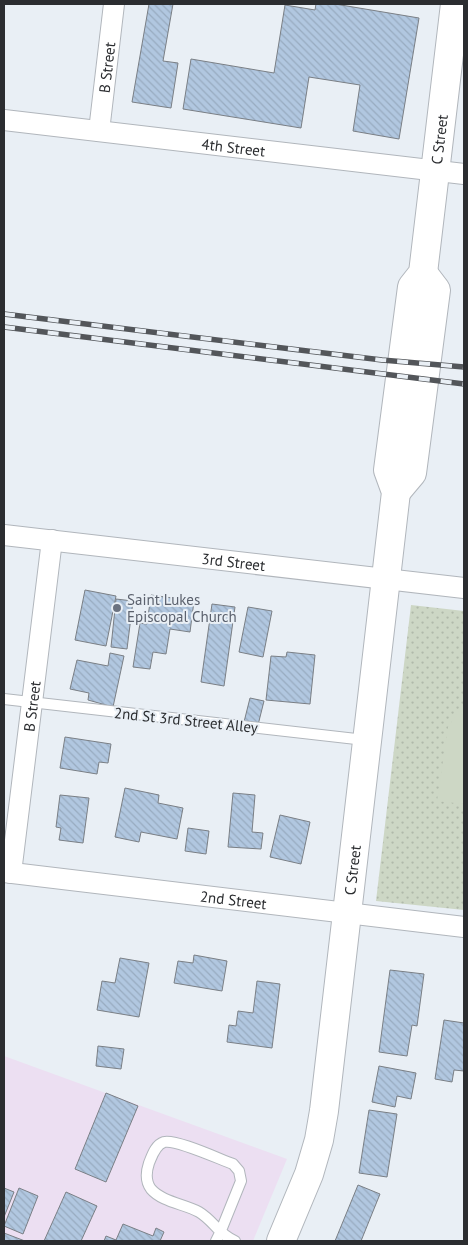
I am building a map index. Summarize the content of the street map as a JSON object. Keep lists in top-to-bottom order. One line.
{"streets":{"street":["B Street","C Street","4th Street","3rd Street","2nd Street"],"lane":["2nd St 3rd Street Alley"]},"crossings":[["B Street","4th Street"],["B Street","3rd Street"],["B Street","2nd St 3rd Street Alley"],["B Street","2nd Street"],["C Street","4th Street"],["C Street","3rd Street"],["C Street","2nd St 3rd Street Alley"],["C Street","2nd Street"]],"places":["Saint Lukes Episcopal Church"]}
